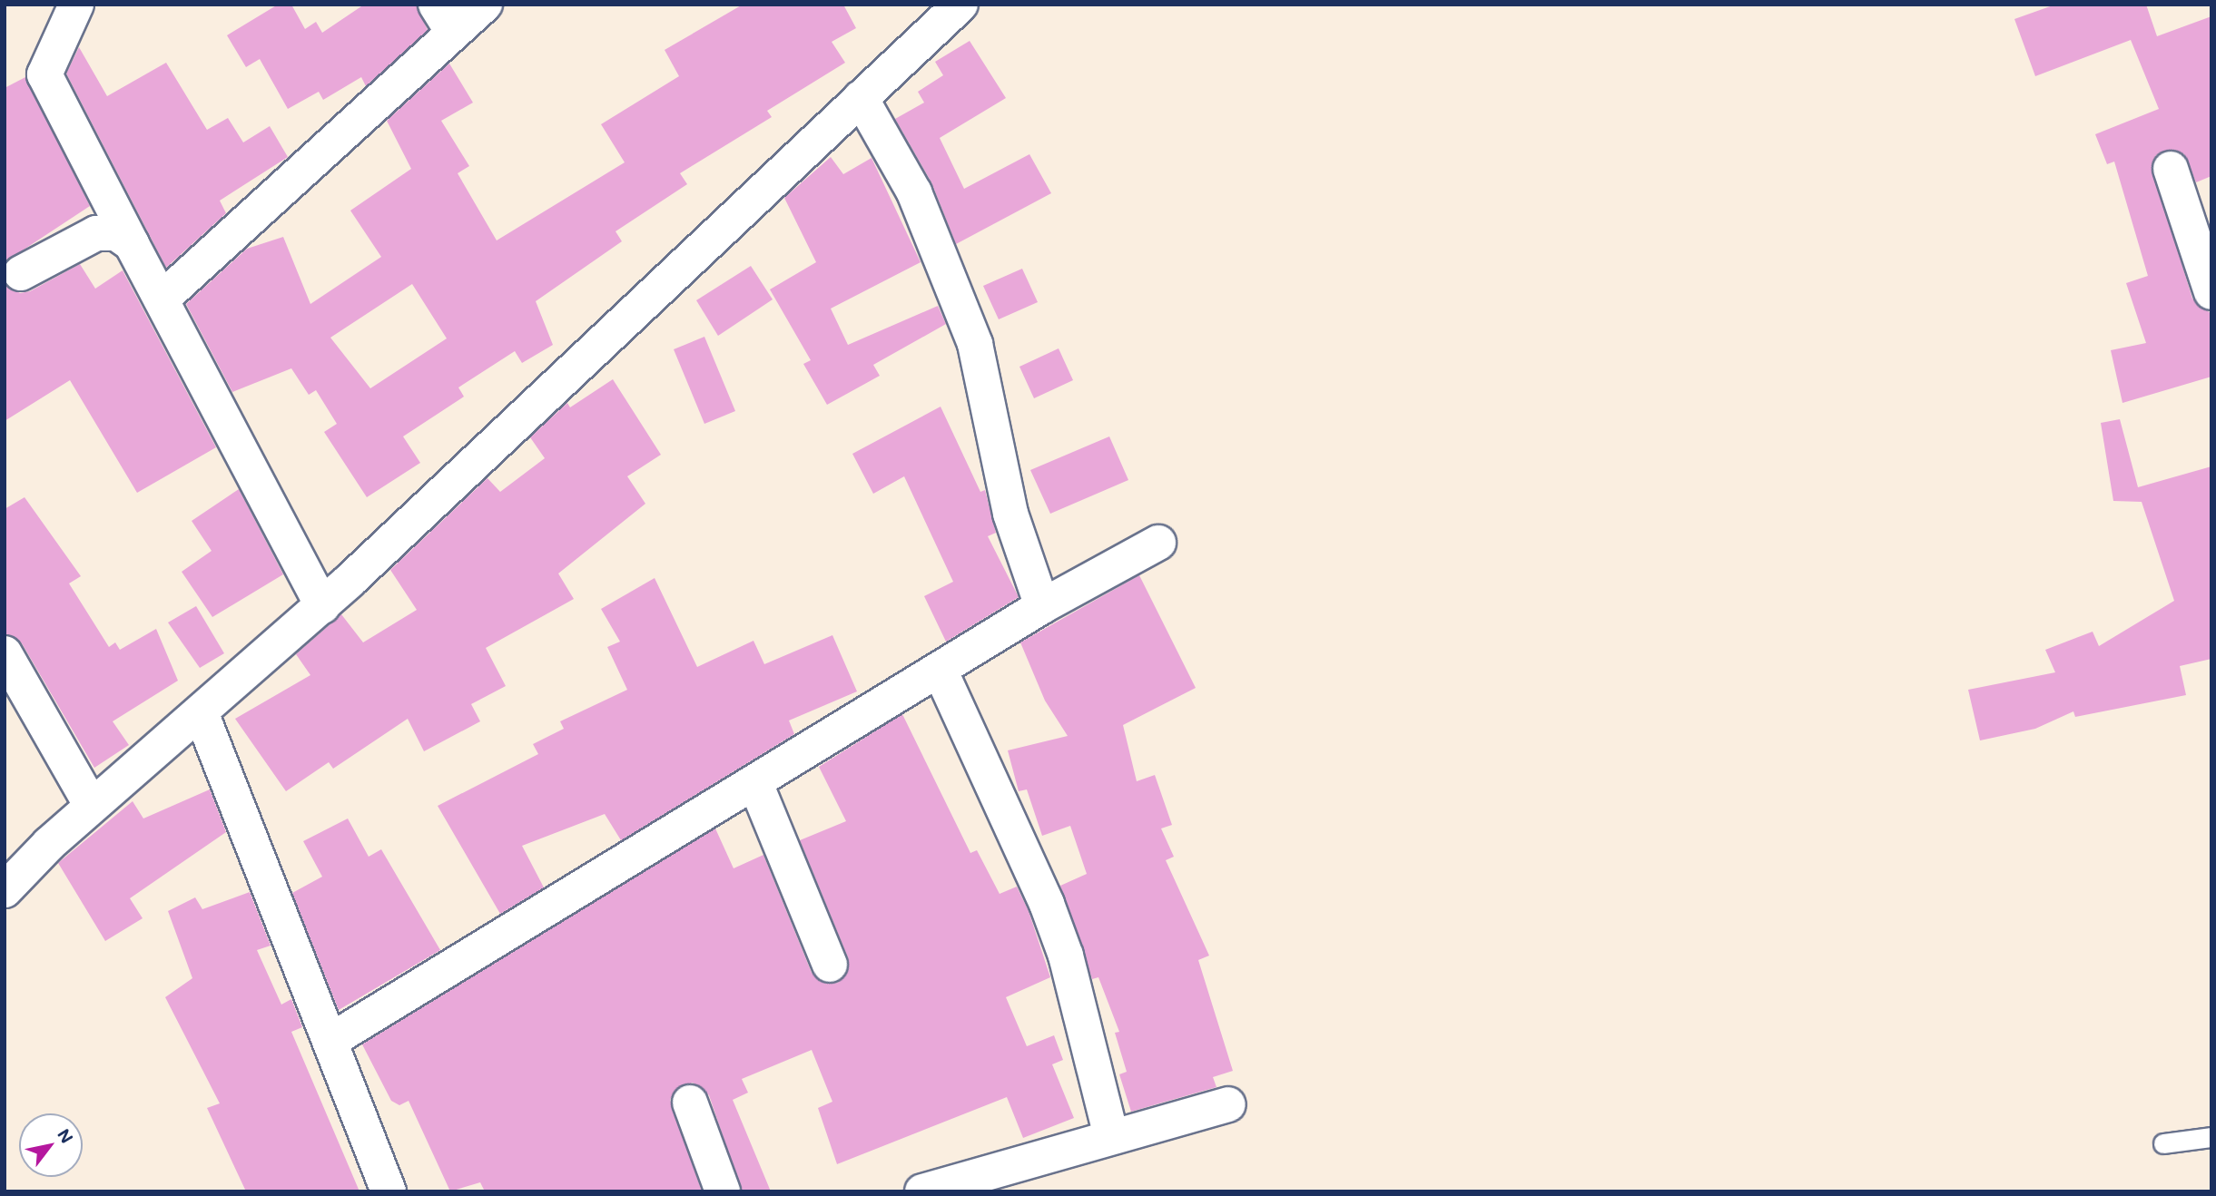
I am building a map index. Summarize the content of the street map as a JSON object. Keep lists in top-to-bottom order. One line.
{"north":"top right"}
